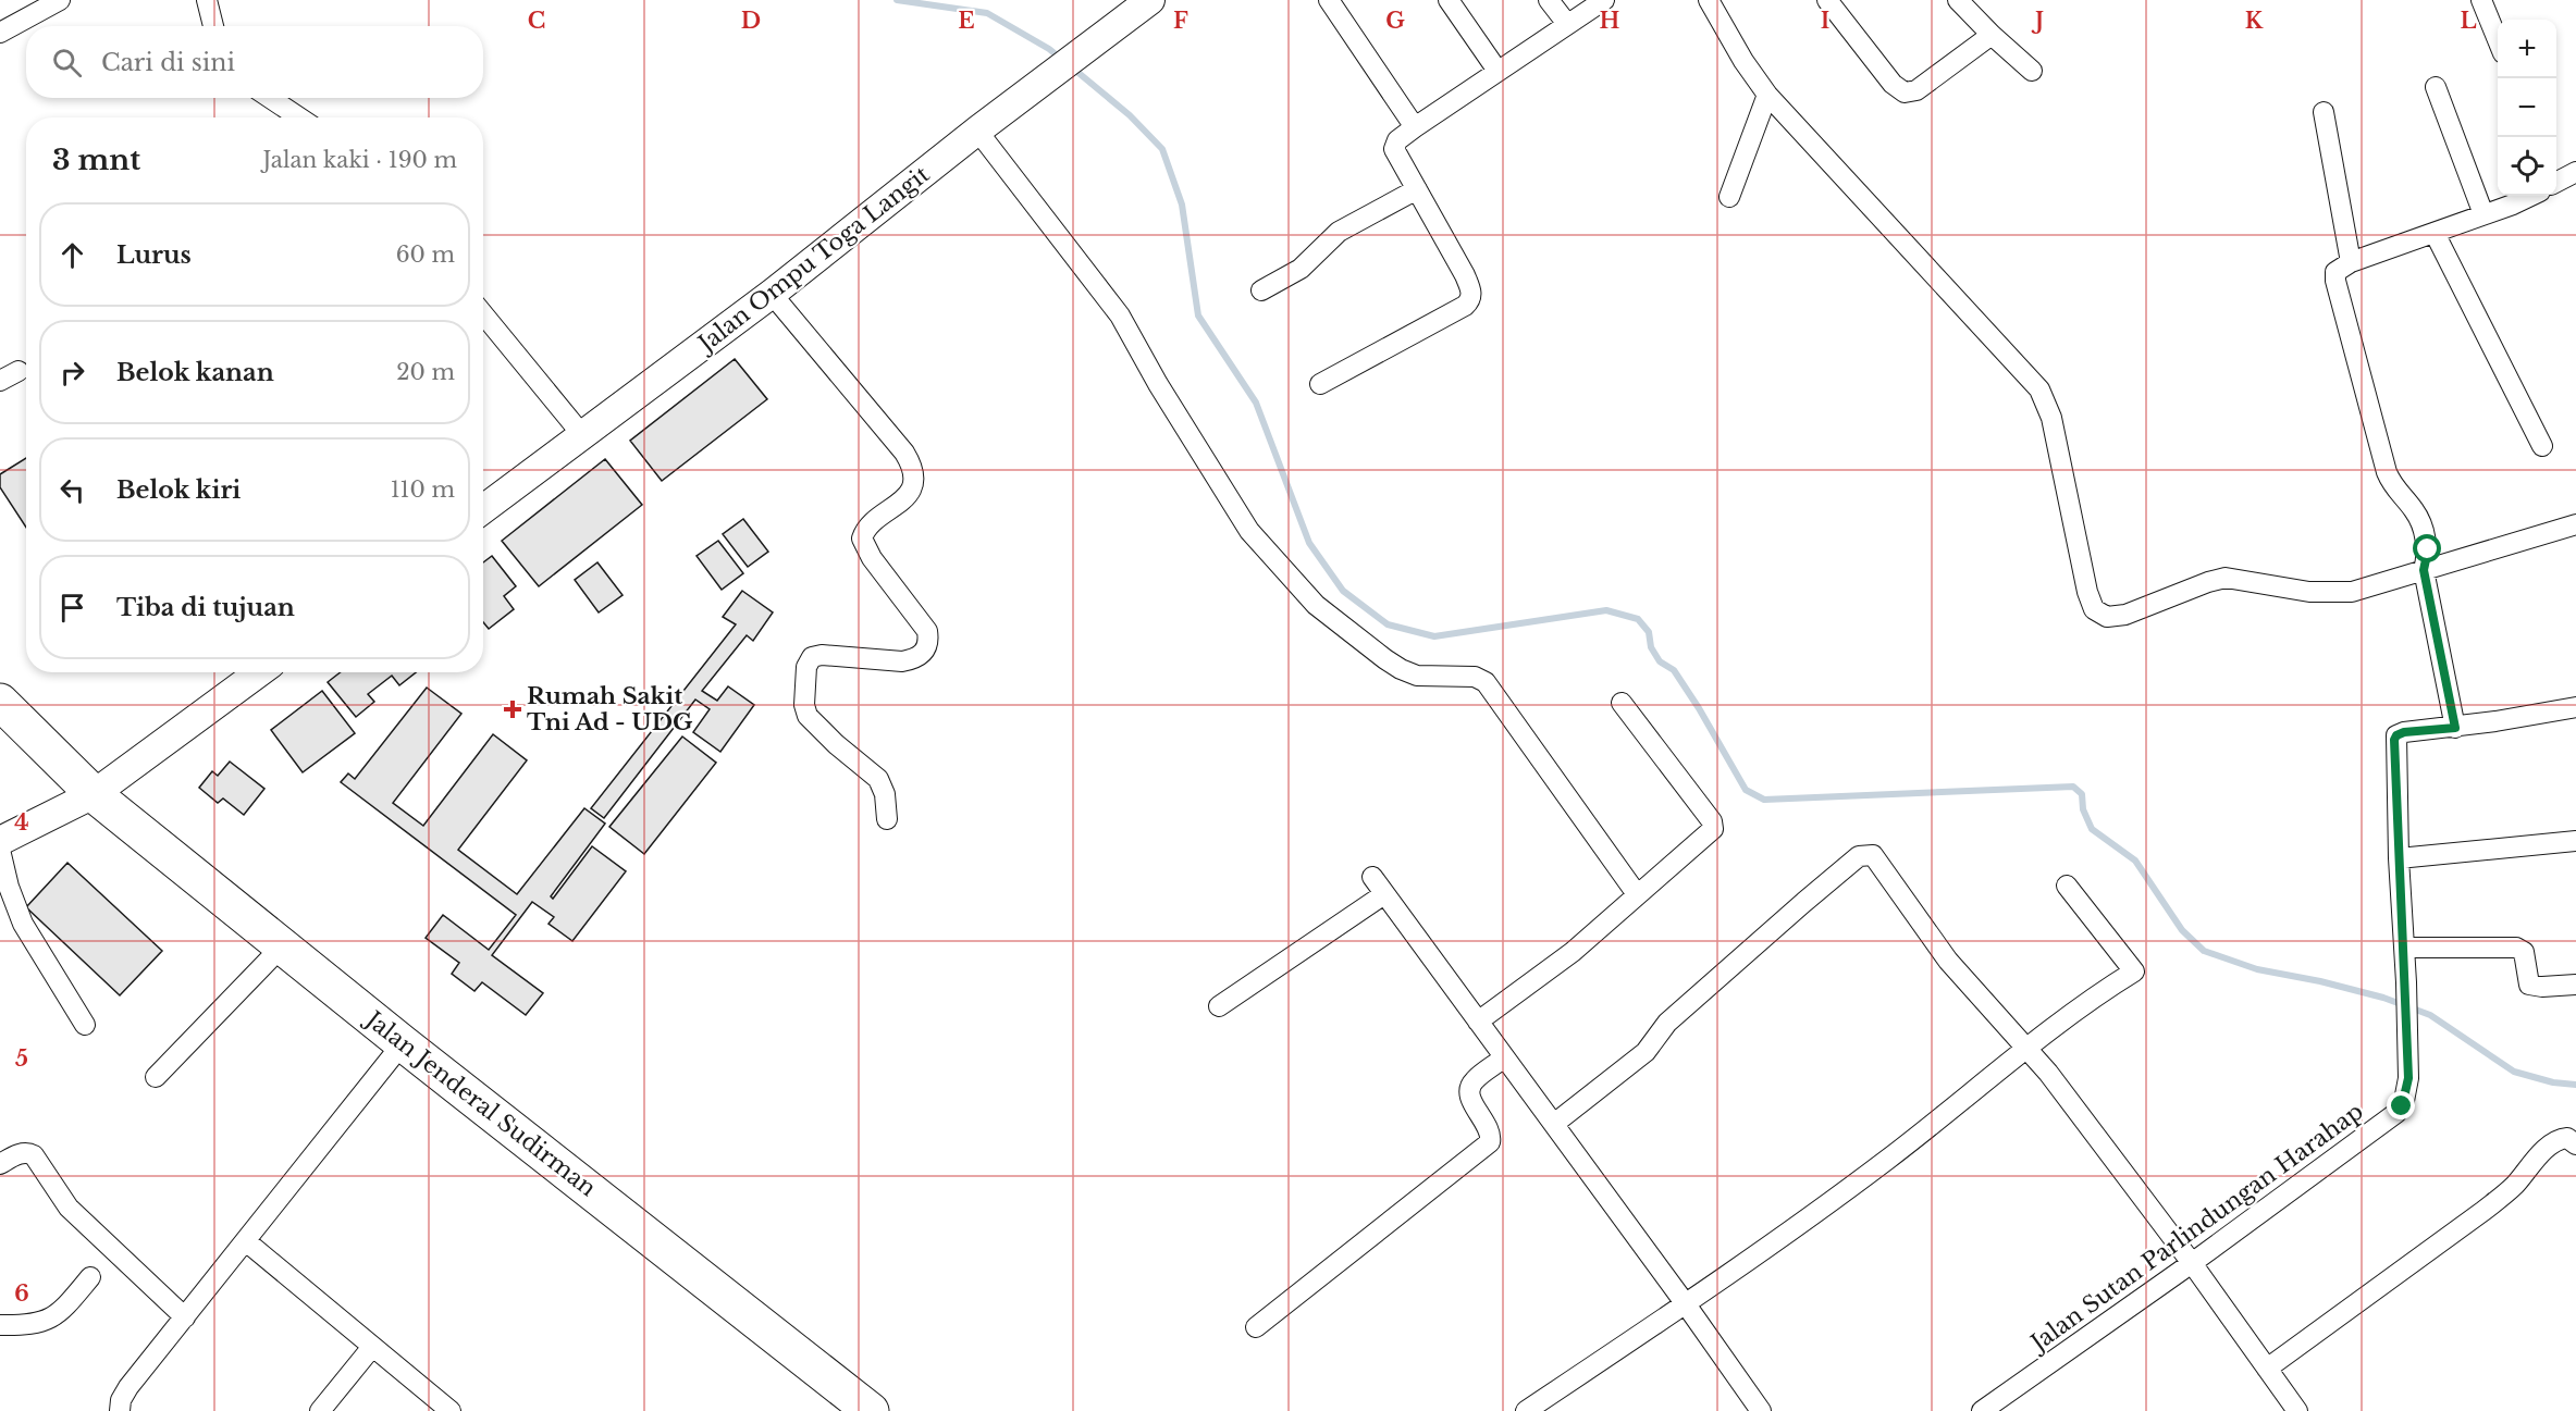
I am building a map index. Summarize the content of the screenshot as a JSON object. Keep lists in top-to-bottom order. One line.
{"streets":{"highway":["Jalan Jenderal Sudirman"],"main road":["Jalan Ompu Toga Langit"],"street":["Jalan Sutan Parlindungan Harahap"]},"places":{"health":["Rumah Sakit Tni Ad - UDG"]},"page":{"map_buttons":["+","−"],"search":"Cari di sini","heading":["3 mnt","Jalan kaki · 190 m"],"list":[["Lurus","60 m"],["Belok kanan","20 m"],["Belok kiri","110 m"],"Tiba di tujuan"]},"grid":{"columns":["C","D","E","F","G","H","I","J","K","L"],"rows":["4","5","6"]}}
